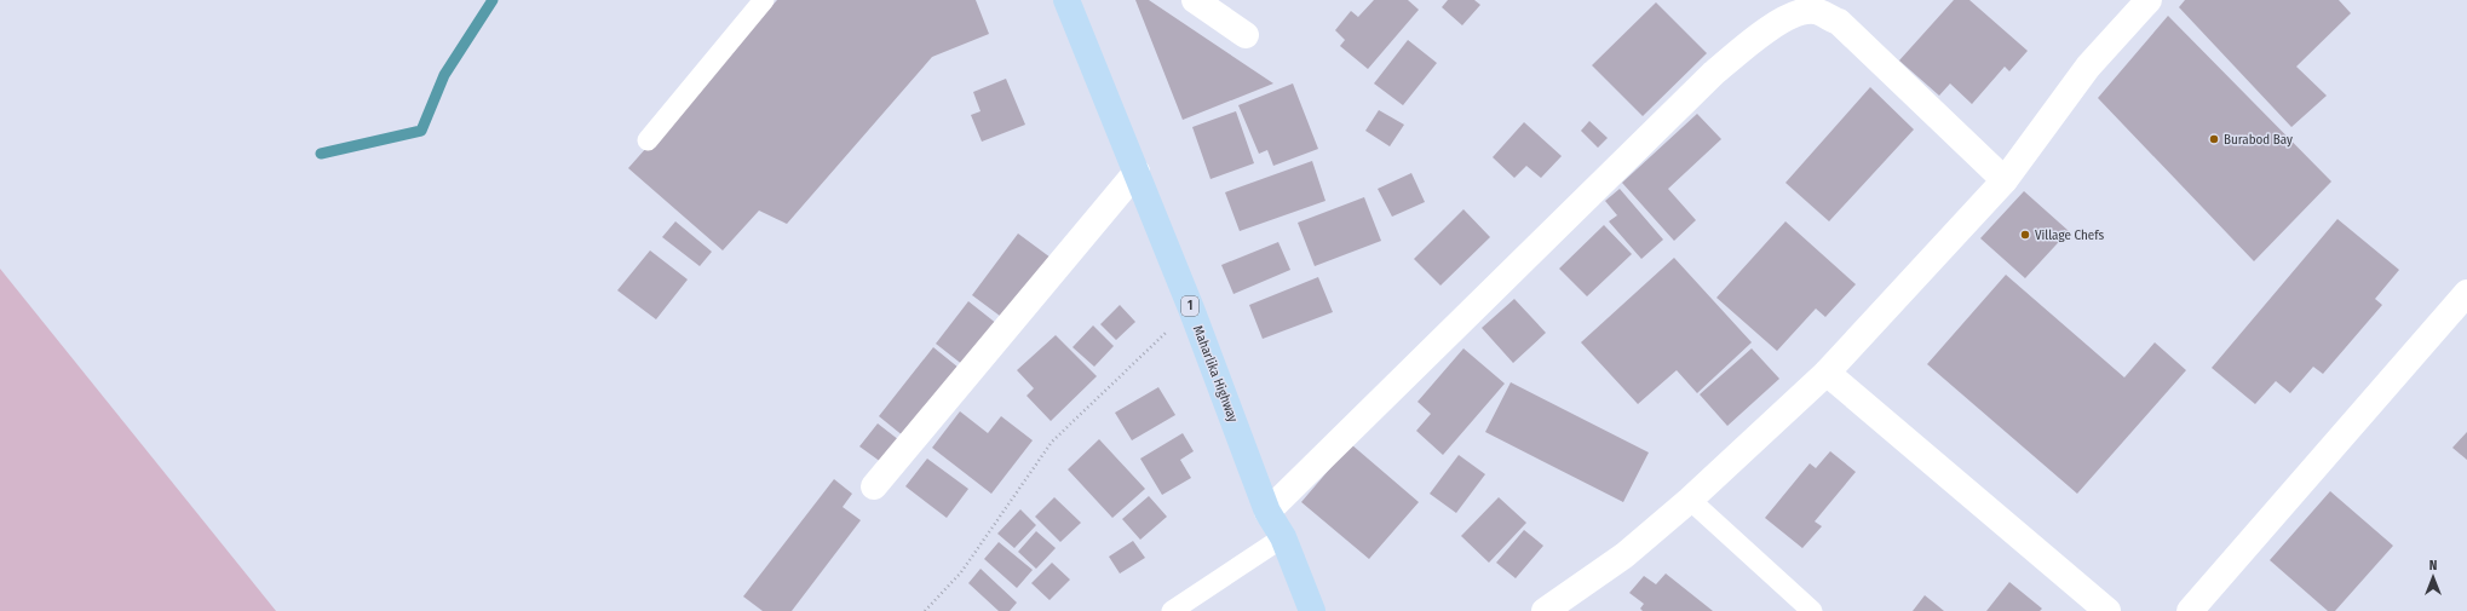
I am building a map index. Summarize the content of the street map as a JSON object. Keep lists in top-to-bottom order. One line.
{"streets":{"main road":["1","Maharlika Highway"]},"places":["Burabod Bay","Village Chefs"],"north":"top"}
